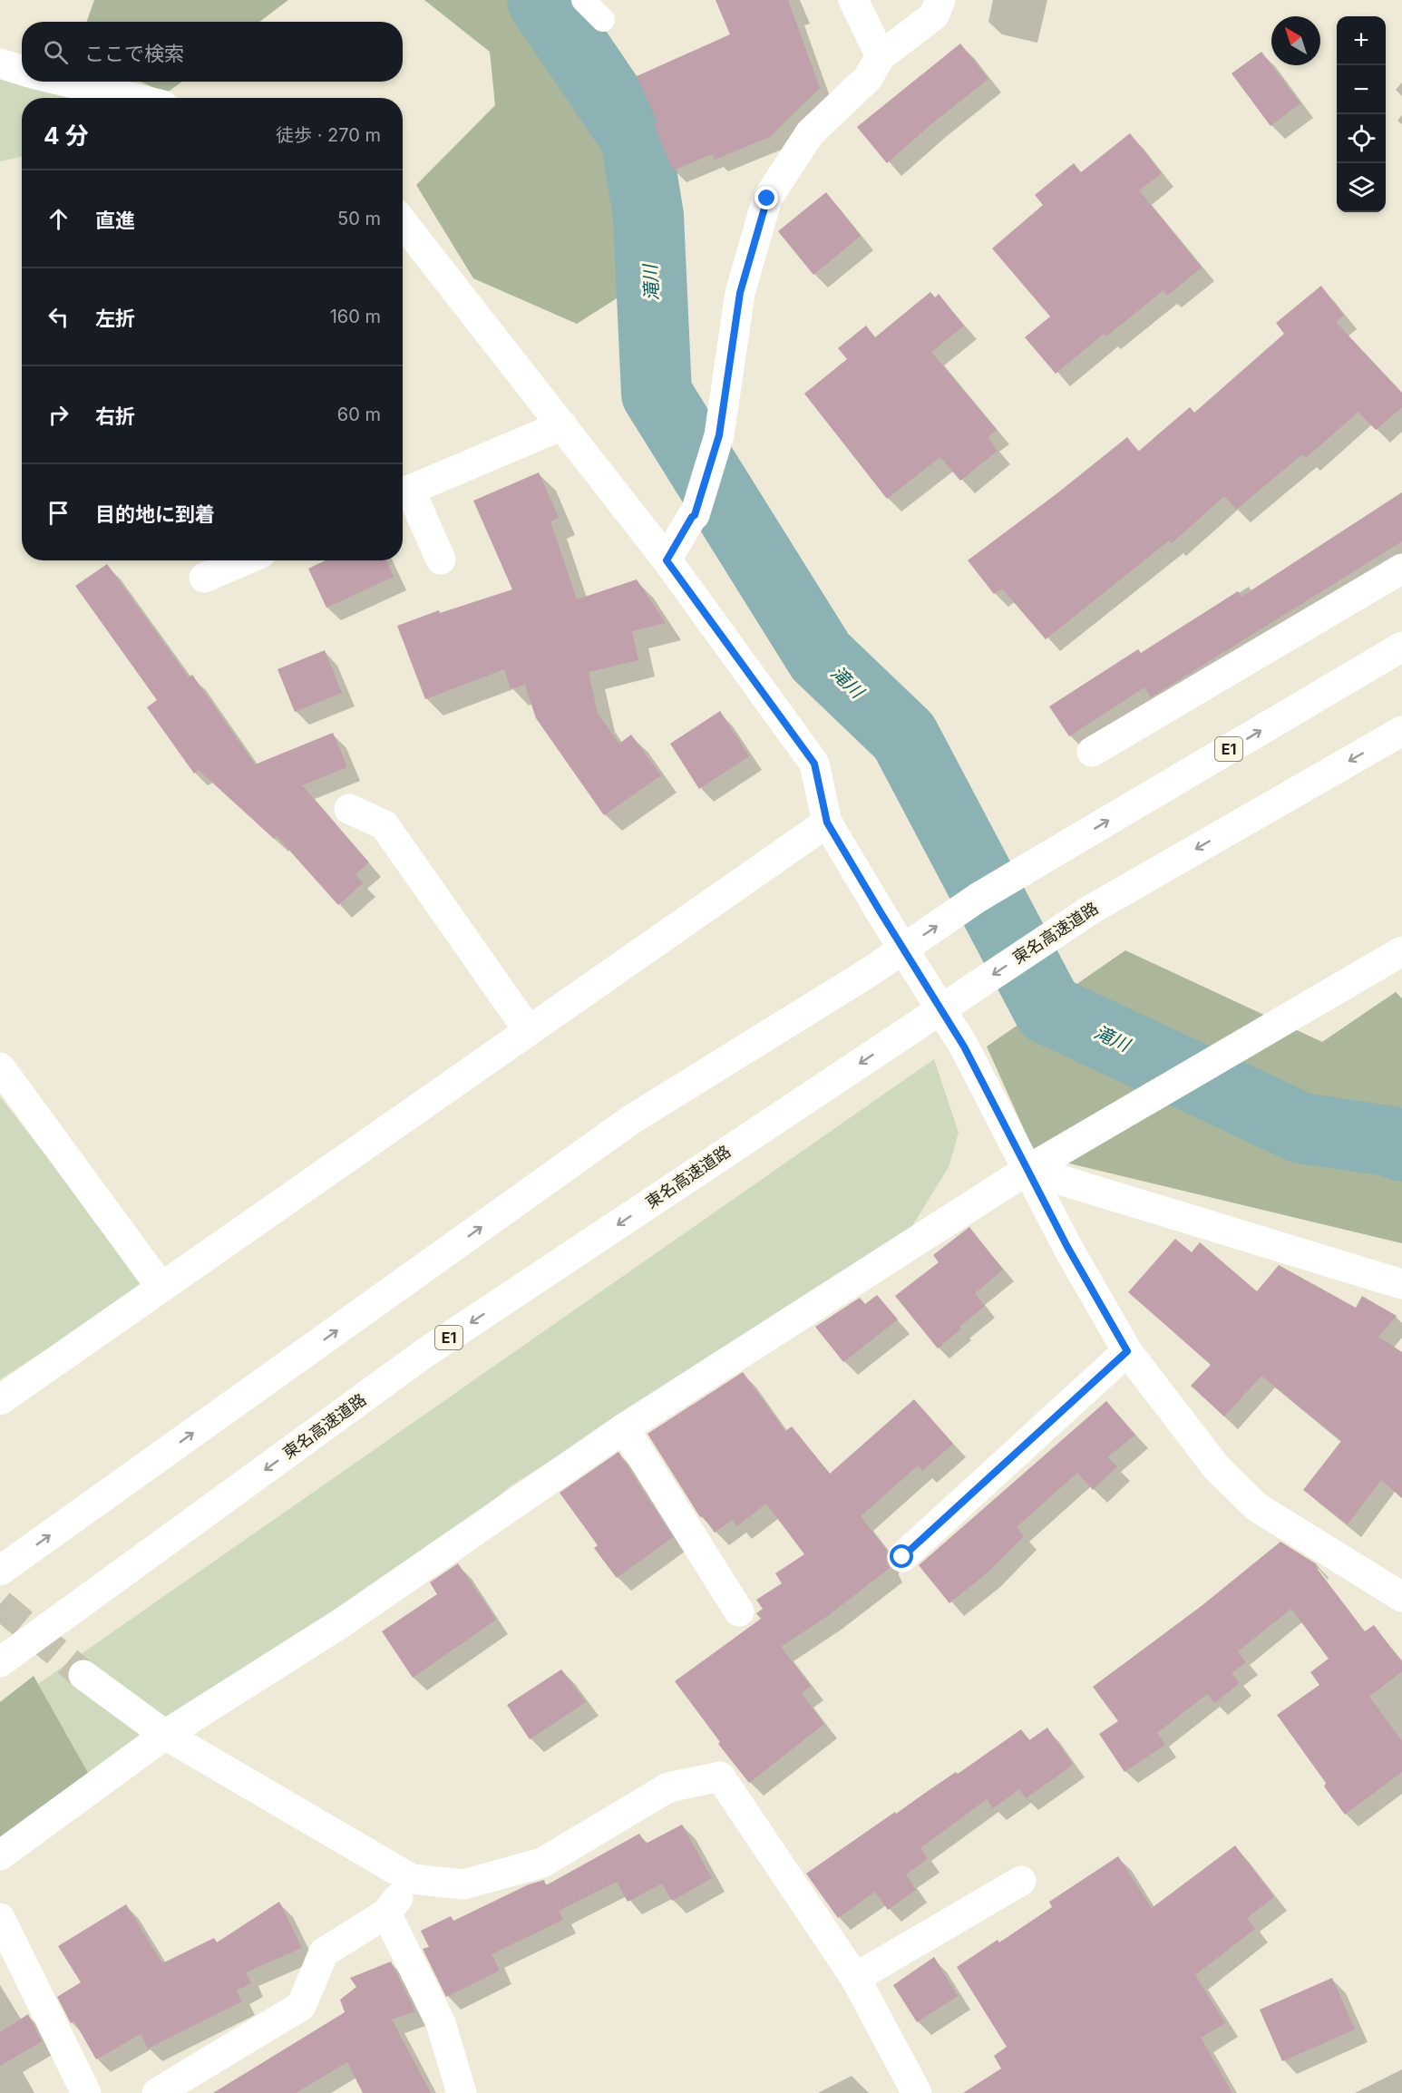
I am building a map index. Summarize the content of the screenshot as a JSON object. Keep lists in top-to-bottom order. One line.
{"streets":{"main road":["E1","東名高速道路"]},"water":["滝川"],"north":"top left","page":{"map_buttons":["+","−"],"search":"ここで検索","heading":["4 分","徒歩 · 270 m"],"list":[["直進","50 m"],["左折","160 m"],["右折","60 m"],"目的地に到着"]}}
